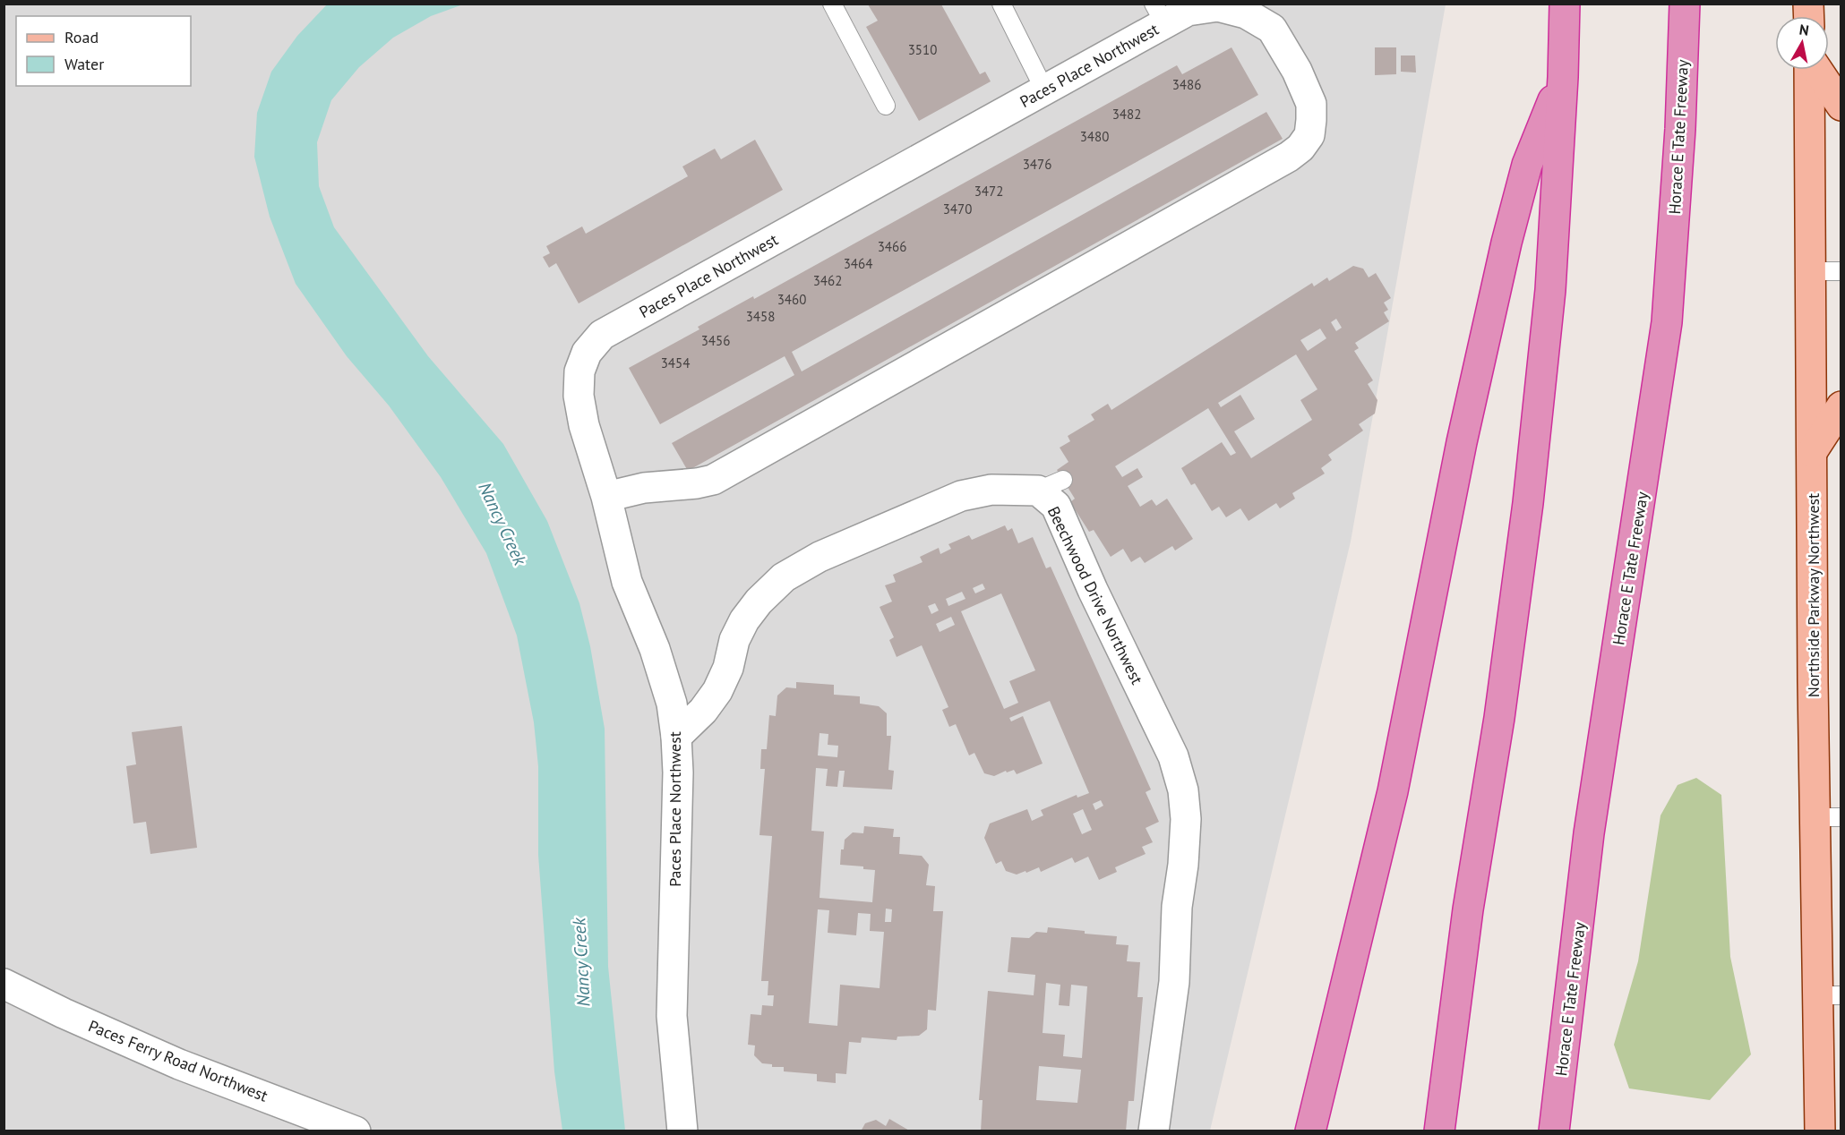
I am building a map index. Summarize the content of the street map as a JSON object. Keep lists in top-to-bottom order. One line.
{"streets":{"highway":["Horace E Tate Freeway"],"main road":["Northside Parkway Northwest"],"street":["Paces Place Northwest","Beechwood Drive Northwest","Paces Ferry Road Northwest"]},"crossings":[["Paces Place Northwest","Beechwood Drive Northwest"]],"water":["Nancy Creek"],"house_numbers":["3510","3486","3482","3480","3476","3472","3470","3466","3464","3462","3460","3458","3456","3454"],"legend":["Road","Water"],"north":"top"}
